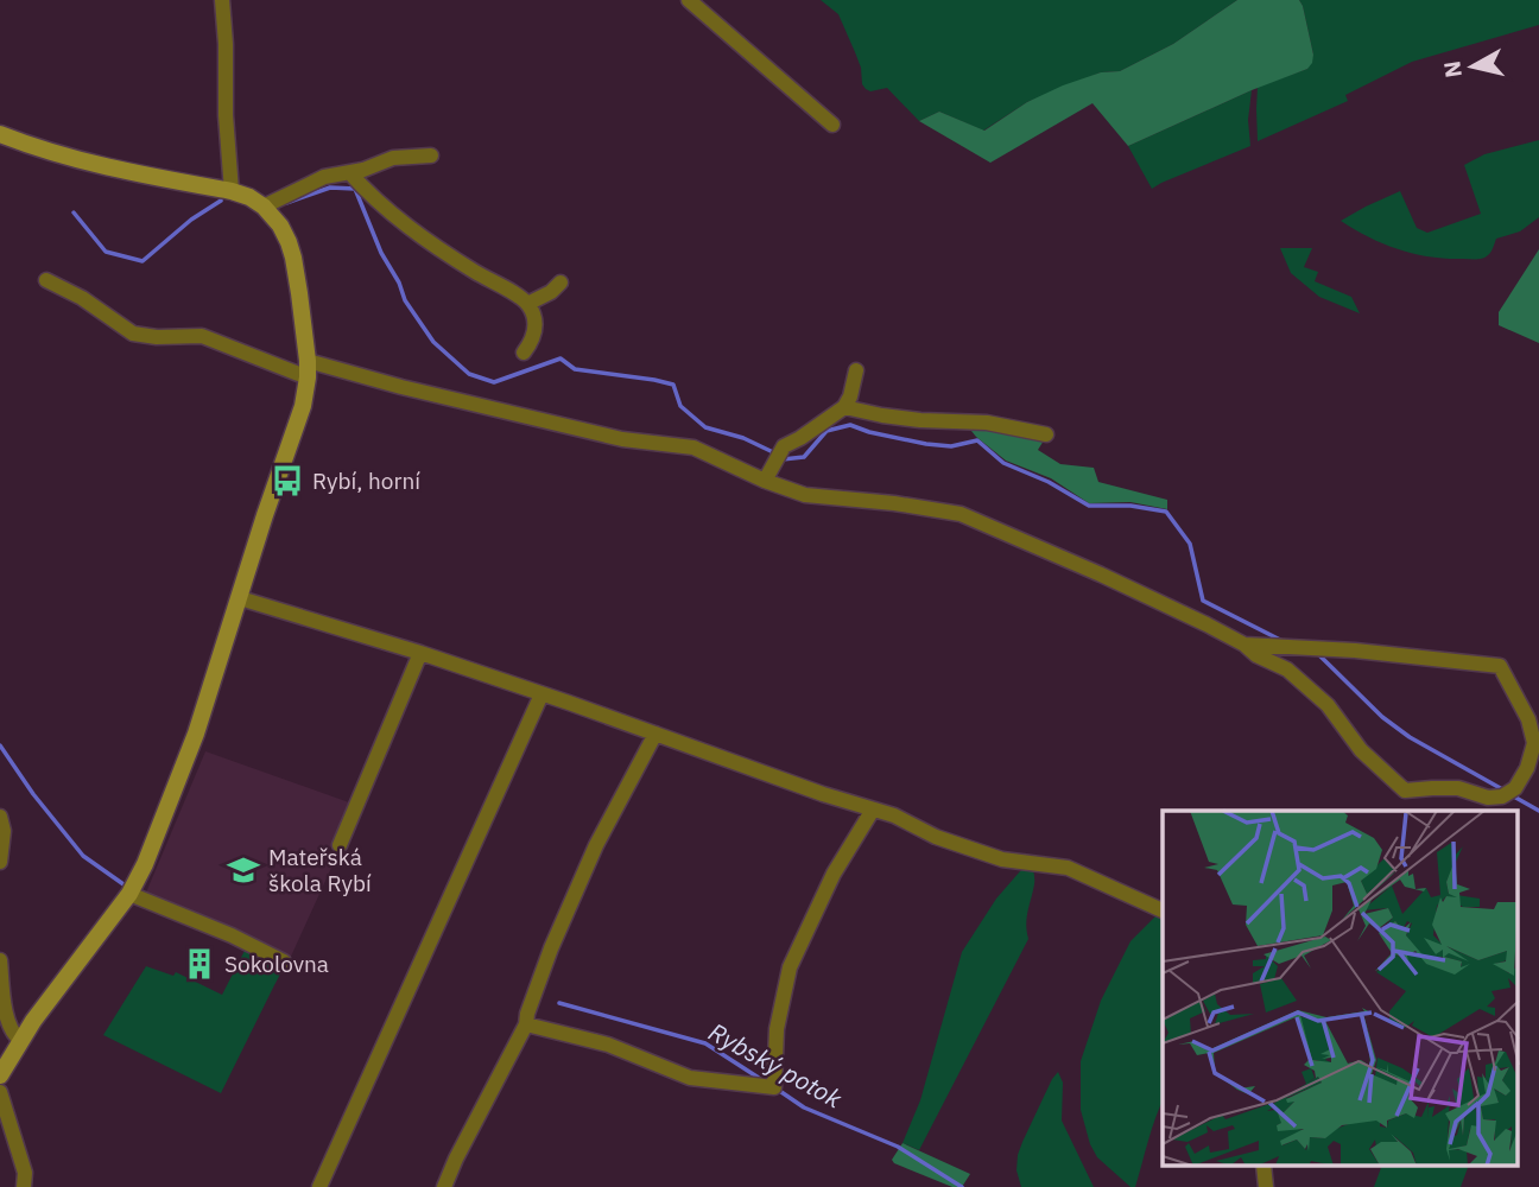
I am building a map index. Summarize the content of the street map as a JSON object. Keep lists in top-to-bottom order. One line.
{"water":["Rybský potok"],"places":{"bus stop":["Rybí, horní"],"school or university":["Mateřská škola Rybí"],"building":["Sokolovna"]},"north":"left"}
